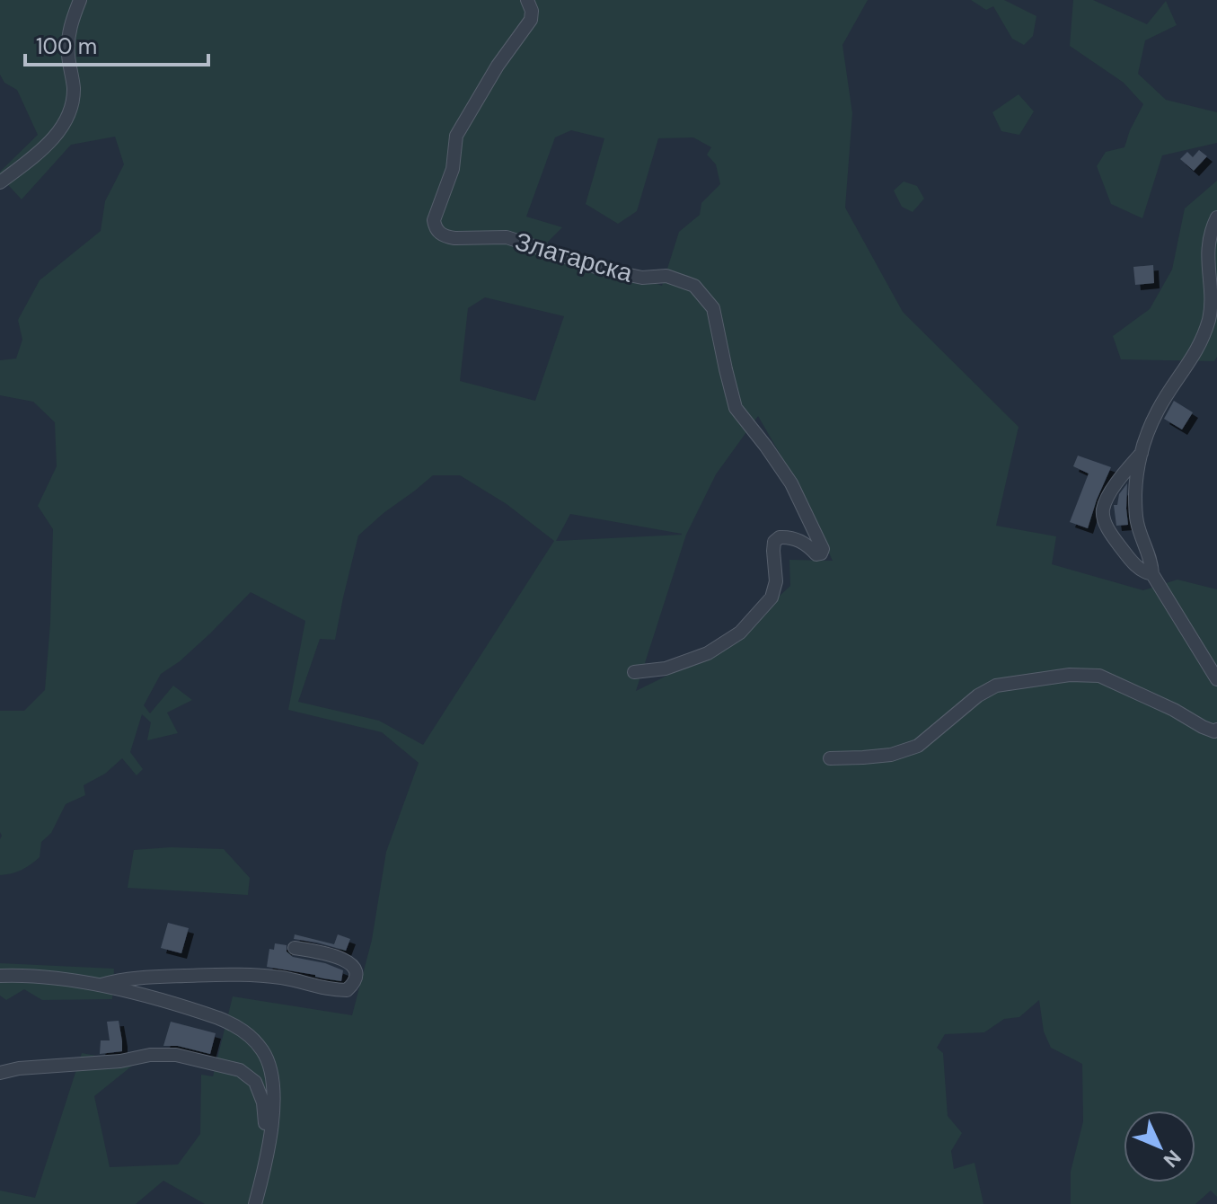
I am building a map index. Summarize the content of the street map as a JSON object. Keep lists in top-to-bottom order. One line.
{"streets":{"street":["Златарска"]},"scale_bar":"100 m","north":"bottom right"}
